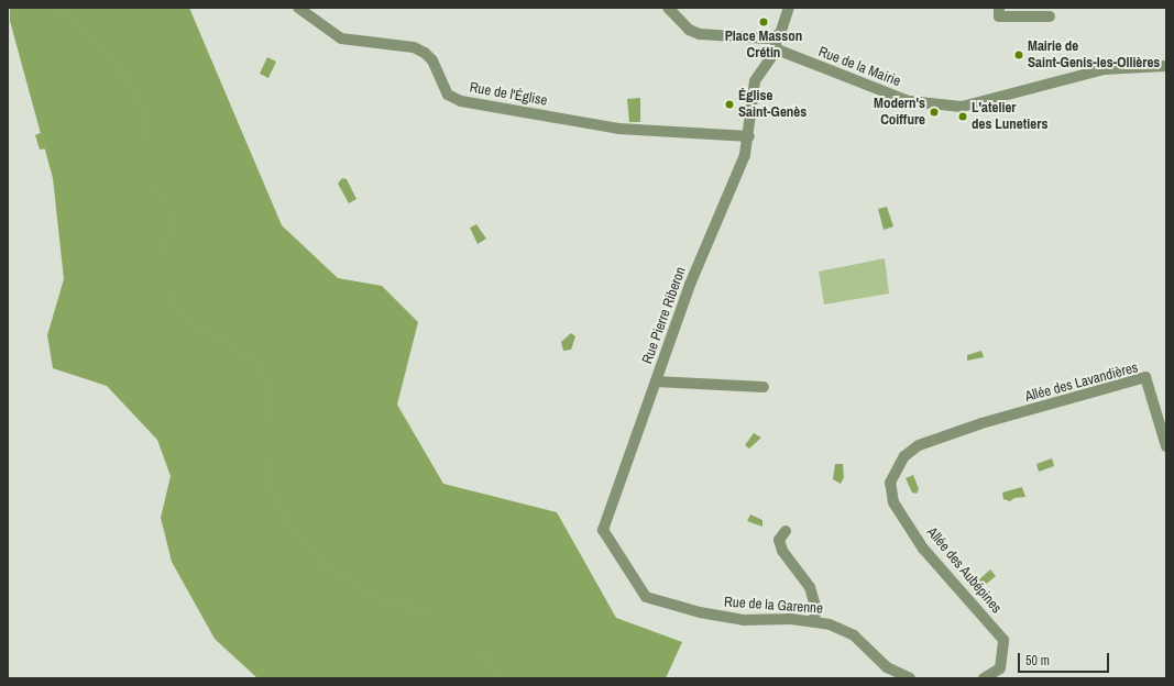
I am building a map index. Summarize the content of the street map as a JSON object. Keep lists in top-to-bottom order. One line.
{"streets":{"street":["Rue de la Mairie","Rue de l'Église","Rue Pierre Riberon","Allée des Lavandières","Allée des Aubépines","Rue de la Garenne"]},"crossings":[["Rue de la Mairie","Rue Pierre Riberon"],["Rue de l'Église","Rue Pierre Riberon"],["Rue Pierre Riberon","Rue de la Garenne"],["Allée des Lavandières","Allée des Aubépines"]],"places":["Place Masson Crétin","Mairie de Saint-Genis-les-Ollières","Église Saint-Genès","Modern's Coiffure","L'atelier des Lunetiers"],"scale_bar":"50 m"}
